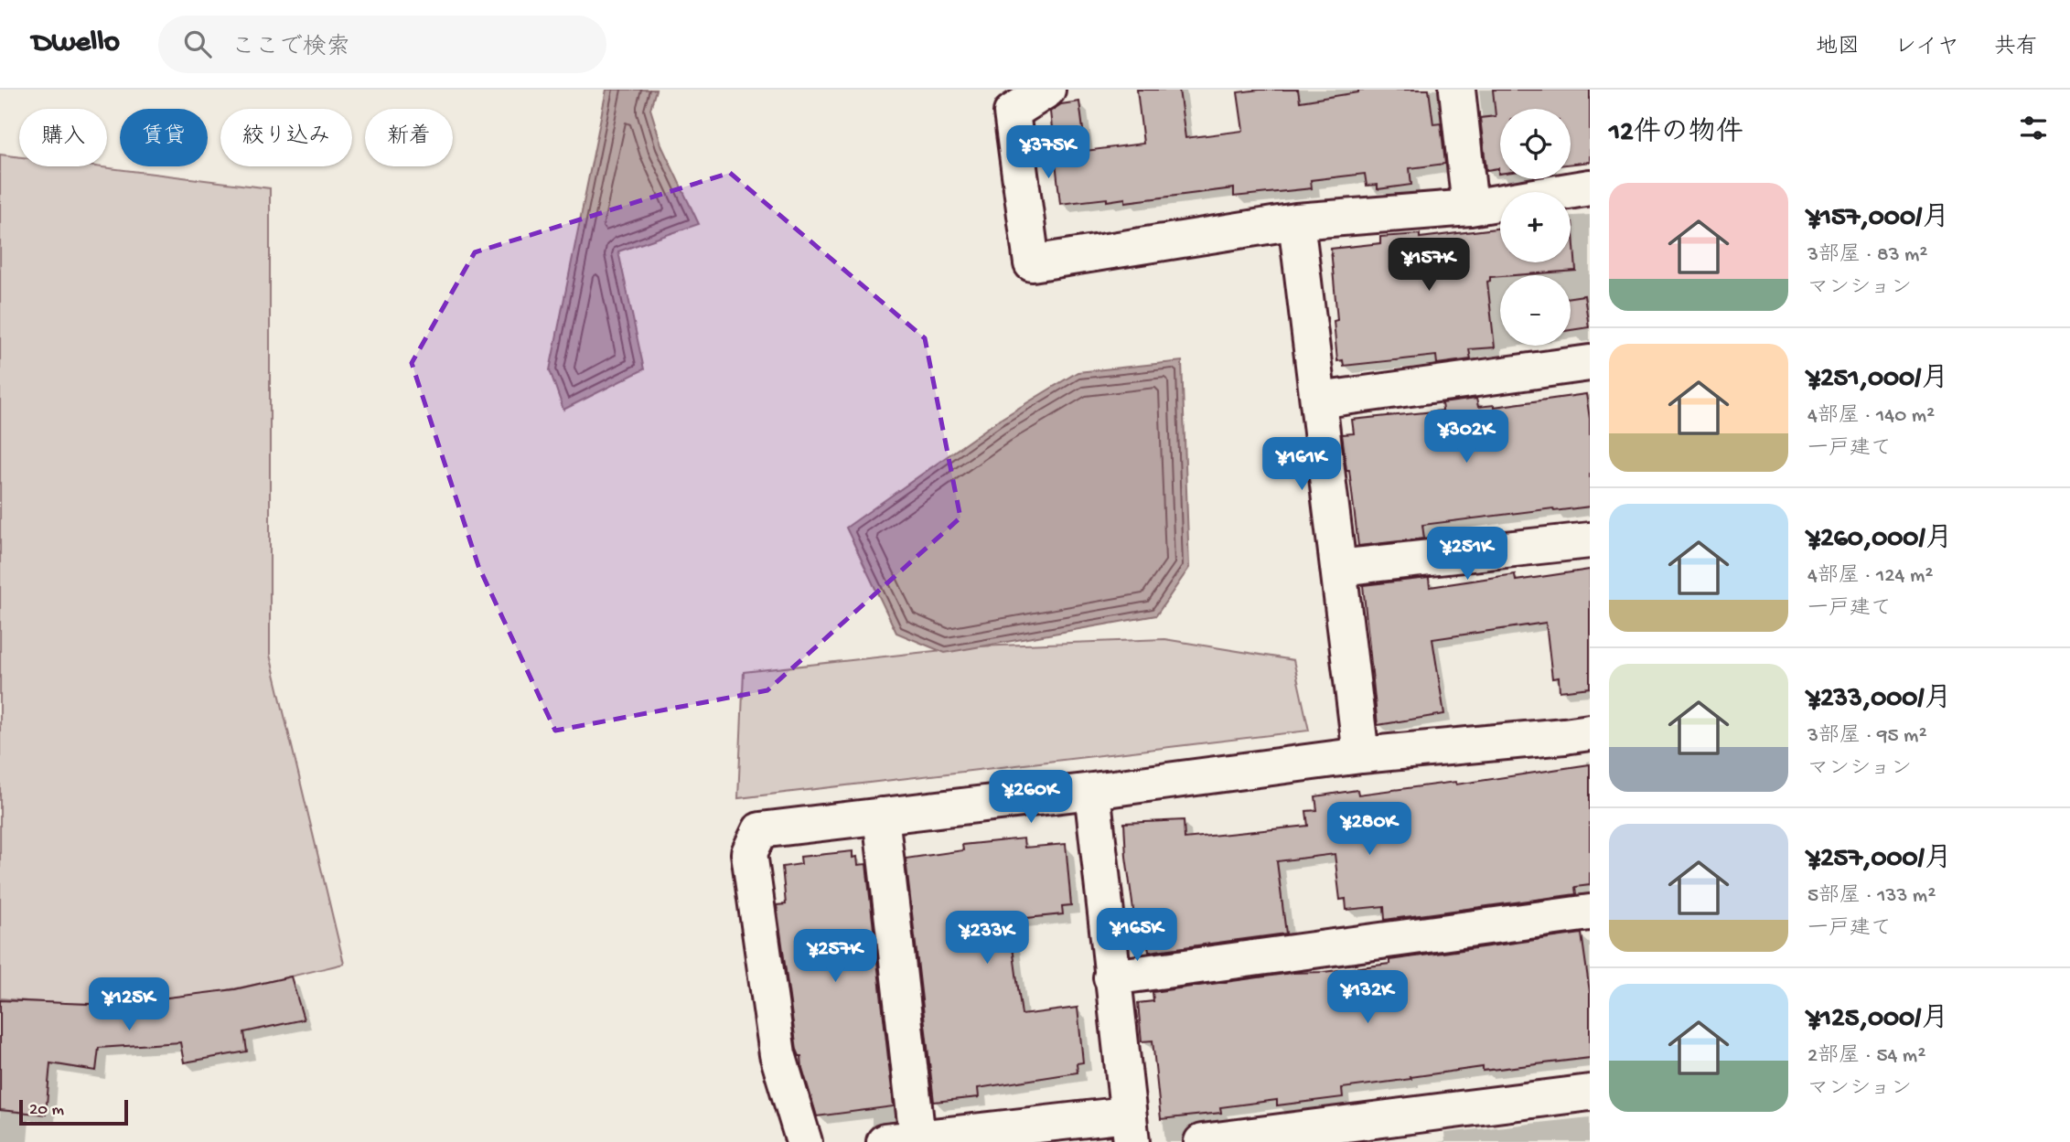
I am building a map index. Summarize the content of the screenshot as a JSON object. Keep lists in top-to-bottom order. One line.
{"scale_bar":"20 m","page":{"header":"Dwello","search":"ここで検索","nav":["地図","レイヤ","共有"],"heading":"12件の物件","map_buttons":["+","−"],"chip":["購入","賃貸","絞り込み","新着"],"price":["¥375K","¥157K","¥302K","¥161K","¥251K","¥260K","¥280K","¥165K","¥233K","¥257K","¥132K","¥125K"],"list":[{"name":"¥157,000/月","note":"3部屋 · 83 m² · マンション"},{"name":"¥251,000/月","note":"4部屋 · 140 m² · 一戸建て"},{"name":"¥260,000/月","note":"4部屋 · 124 m² · 一戸建て"},{"name":"¥233,000/月","note":"3部屋 · 95 m² · マンション"},{"name":"¥257,000/月","note":"5部屋 · 133 m² · 一戸建て"},{"name":"¥125,000/月","note":"2部屋 · 54 m² · マンション"}],"scale":"20 m"}}
